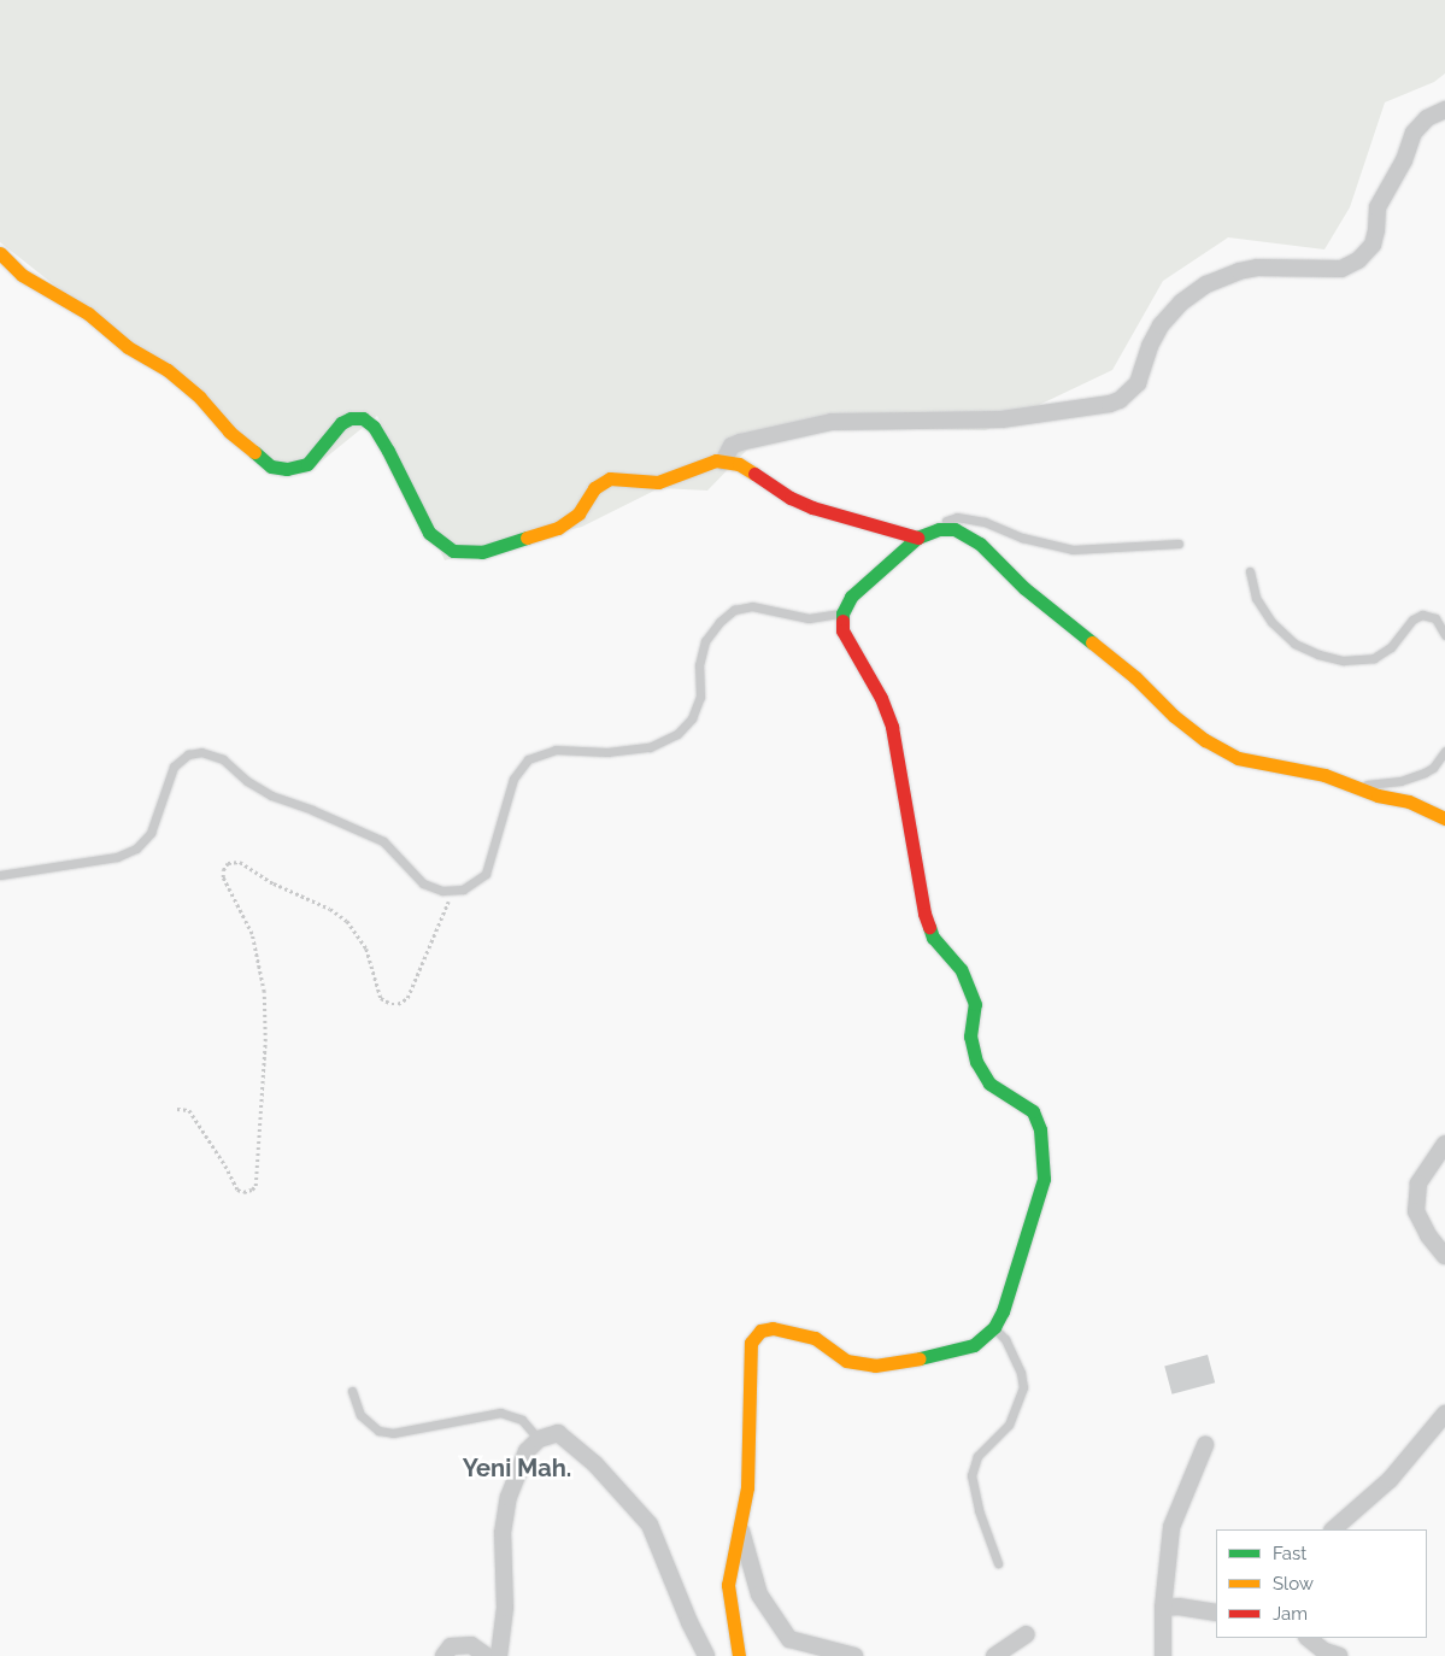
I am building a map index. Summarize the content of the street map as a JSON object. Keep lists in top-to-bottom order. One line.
{"districts":["Yeni Mah."],"legend":["Fast","Slow","Jam"]}
